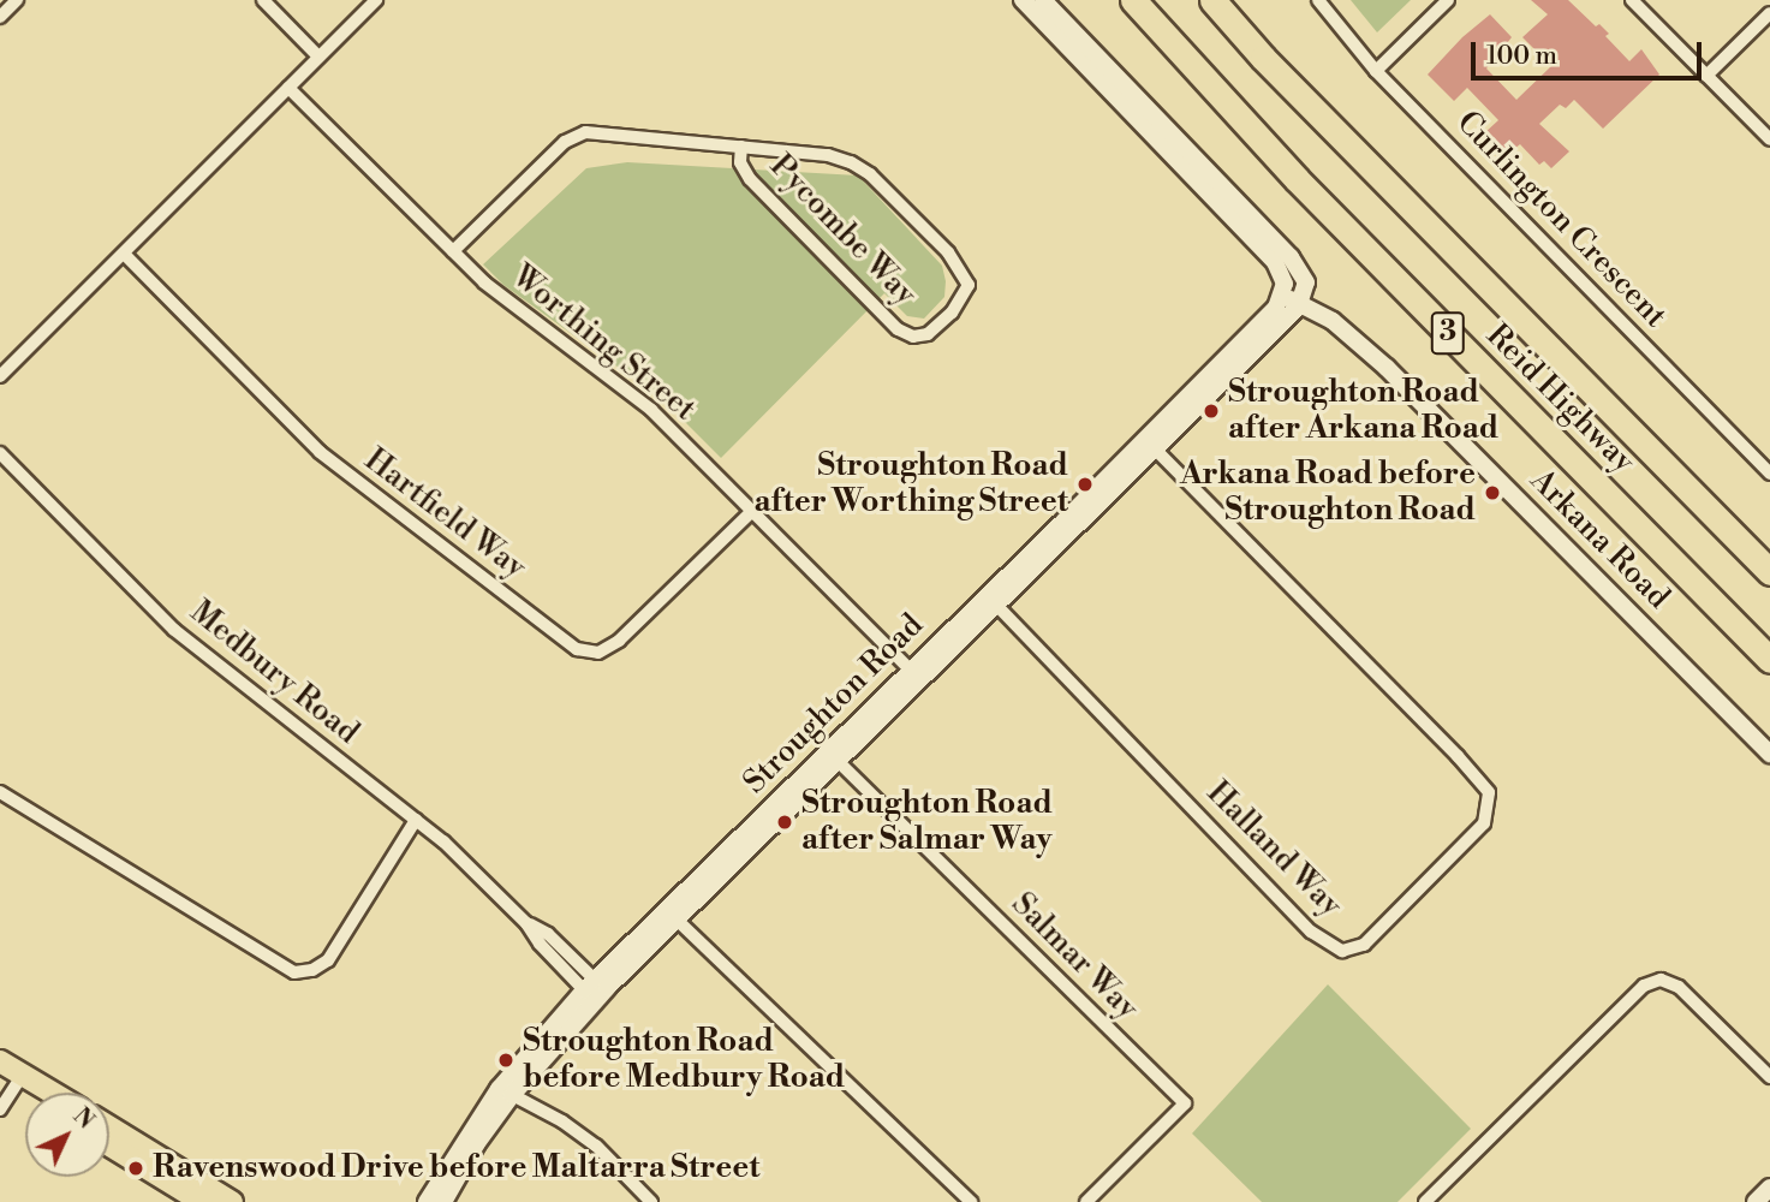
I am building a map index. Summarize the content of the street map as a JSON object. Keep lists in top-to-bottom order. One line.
{"streets":{"highway":["3","Reid Highway"],"street":["Curlington Crescent","Pycombe Way","Worthing Street","Hartfield Way","Arkana Road","Medbury Road","Stroughton Road","Halland Way","Salmar Way"]},"crossings":[["Pycombe Way","Worthing Street"],["Worthing Street","Hartfield Way"],["Worthing Street","Stroughton Road"],["Arkana Road","Stroughton Road"],["Medbury Road","Stroughton Road"],["Stroughton Road","Halland Way"],["Stroughton Road","Salmar Way"]],"places":["Stroughton Road after Arkana Road","Stroughton Road after Worthing Street","Arkana Road before Stroughton Road","Stroughton Road after Salmar Way","Stroughton Road before Medbury Road","Ravenswood Drive before Maltarra Street"],"scale_bar":"100 m","north":"top right"}
